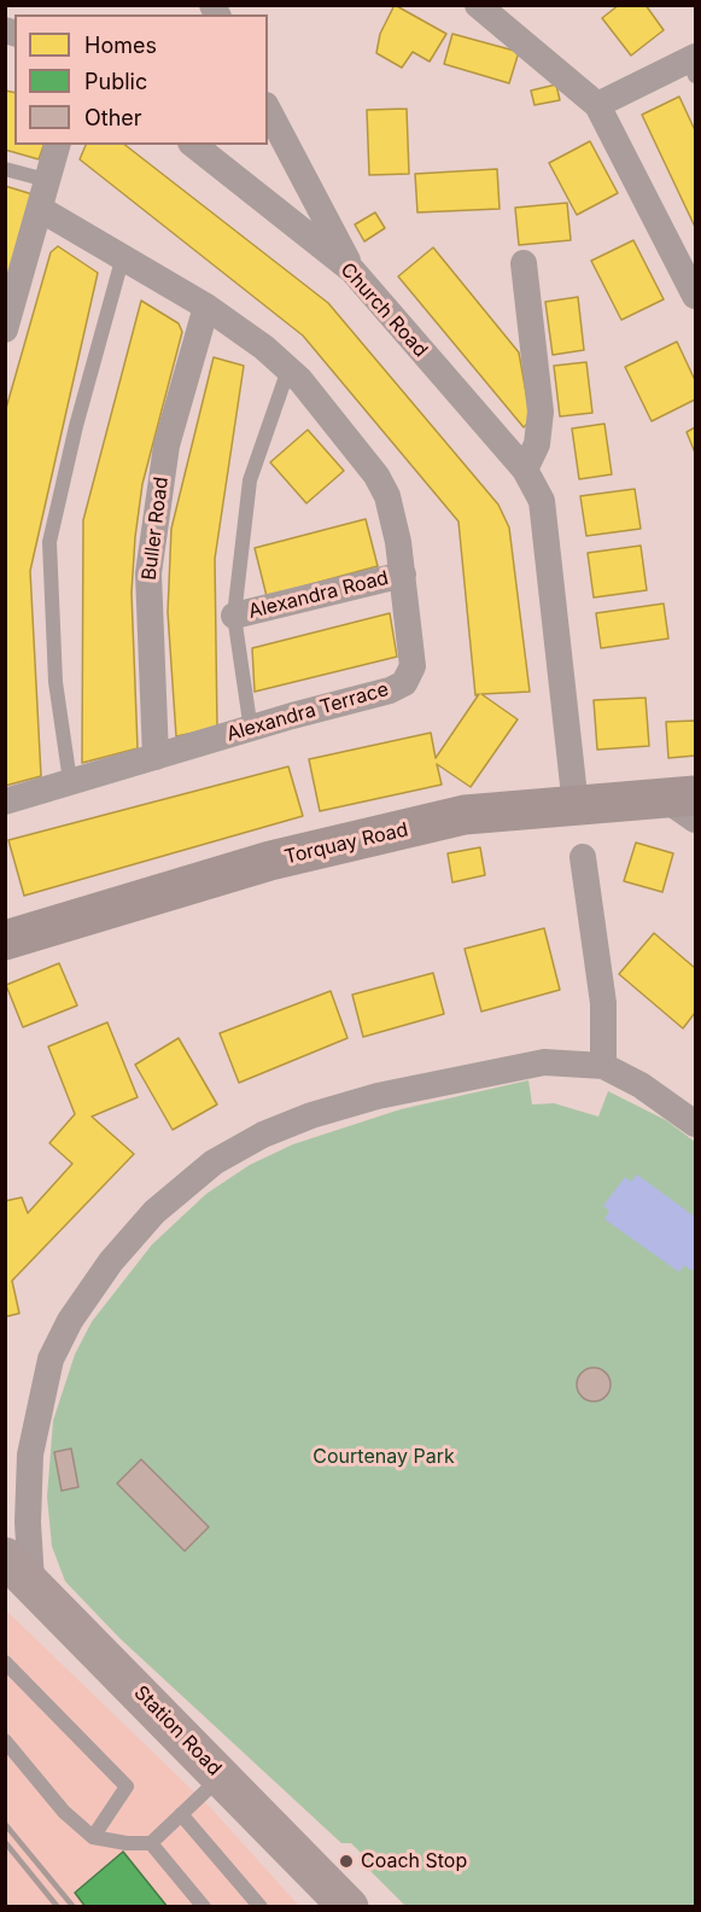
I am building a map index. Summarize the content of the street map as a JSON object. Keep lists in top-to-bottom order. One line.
{"streets":{"main road":["Torquay Road","Station Road"],"street":["Church Road","Buller Road","Alexandra Road","Alexandra Terrace"]},"crossings":[["Church Road","Torquay Road"],["Buller Road","Alexandra Terrace"],["Alexandra Road","Alexandra Terrace"]],"parks":["Courtenay Park"],"places":["Coach Stop"],"legend":["Homes","Public","Other"]}
